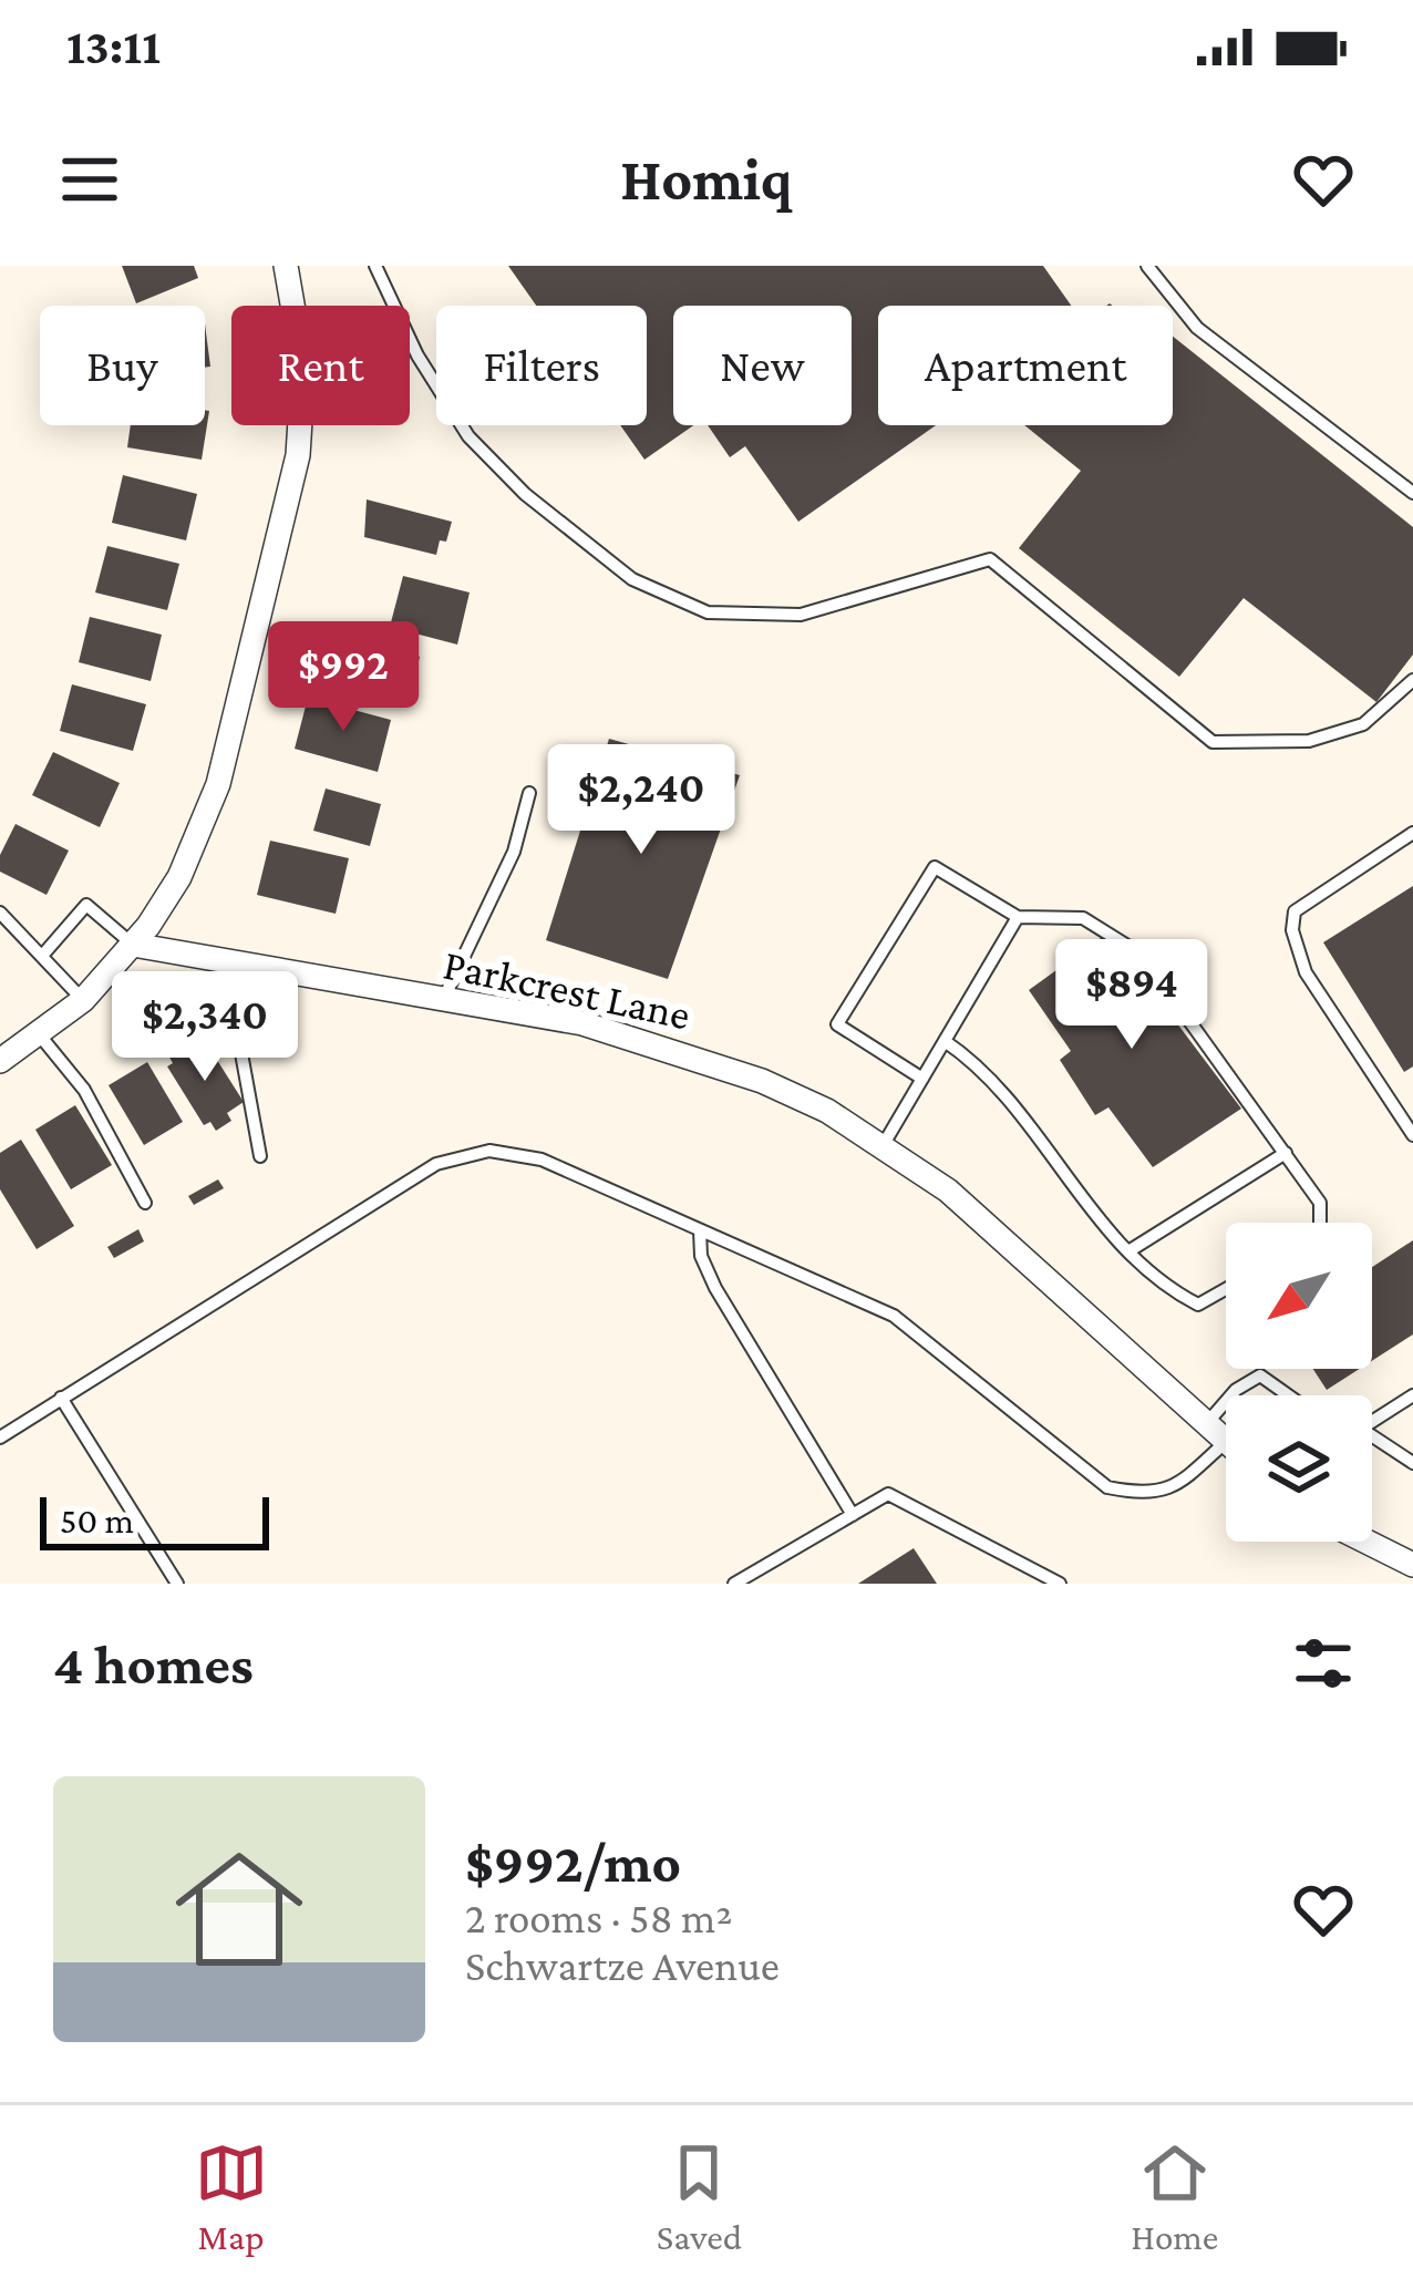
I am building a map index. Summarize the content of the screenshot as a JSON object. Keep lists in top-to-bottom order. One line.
{"streets":{"street":["Parkcrest Lane"]},"scale_bar":"50 m","north":"bottom left","page":{"status":"13:11","header":"Homiq","chip":["Buy","Rent","Filters","New","Apartment"],"price":["$992","$2,240","$894","$2,340"],"scale":"50 m","heading":"4 homes","list":[{"name":"$992/mo","note":"2 rooms · 58 m² · Schwartze Avenue"}],"tabs":["Map","Saved","Home"]}}
